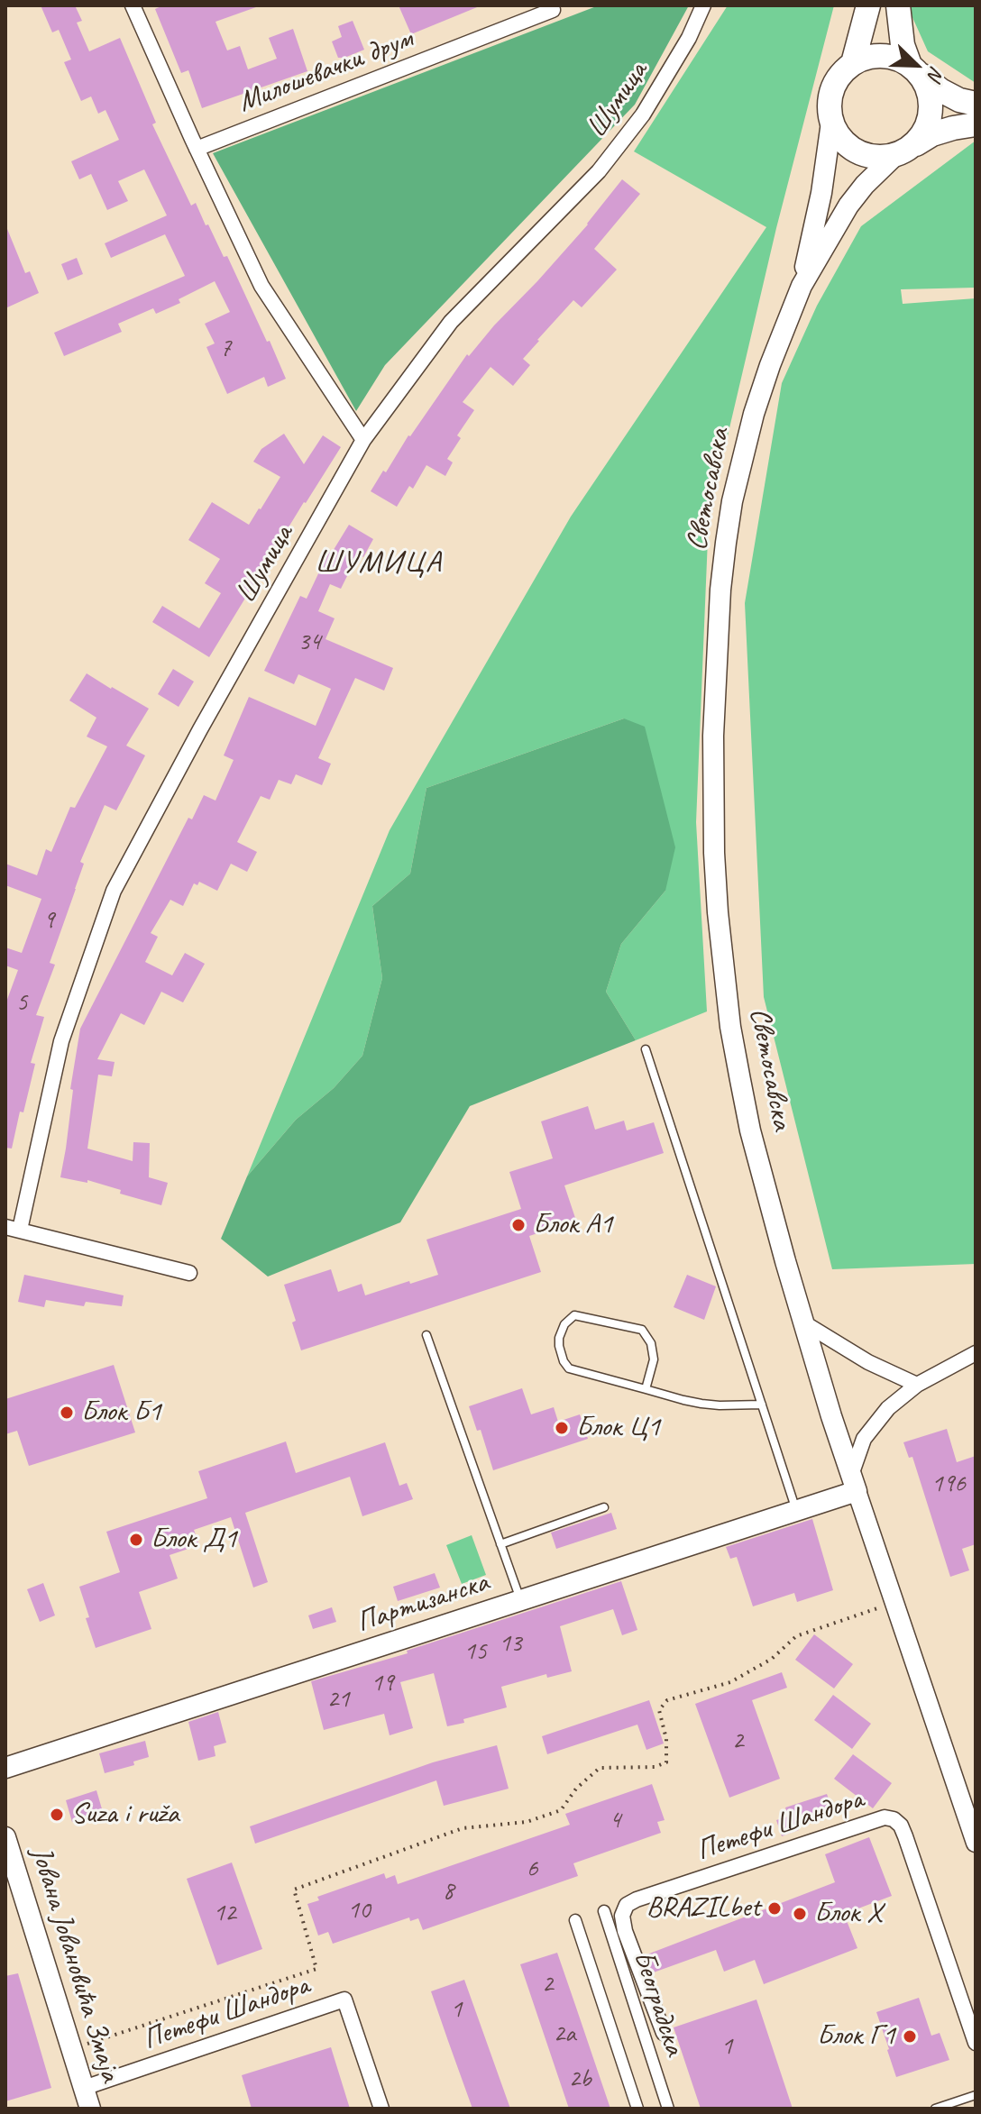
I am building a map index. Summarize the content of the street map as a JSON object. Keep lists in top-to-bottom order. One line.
{"streets":{"main road":["Светосавска","Партизанска","Јована Јовановића Змаја"],"street":["Милошевачки друм","Шумица","Петефи Шандора","Београдска"]},"crossings":[["Светосавска","Партизанска"],["Петефи Шандора","Јована Јовановића Змаја"]],"districts":["ШУМИЦА"],"places":["Блок А1","Блок Б1","Блок Ц1","Блок Д1","Suza i ruža","BRAZILbet","Блок Х","Блок Г1"],"house_numbers":["7","34","9","5","196","13","15","19","21","2","4","6","8","10","12","2","1","2a","1","2b"],"north":"bottom right"}
